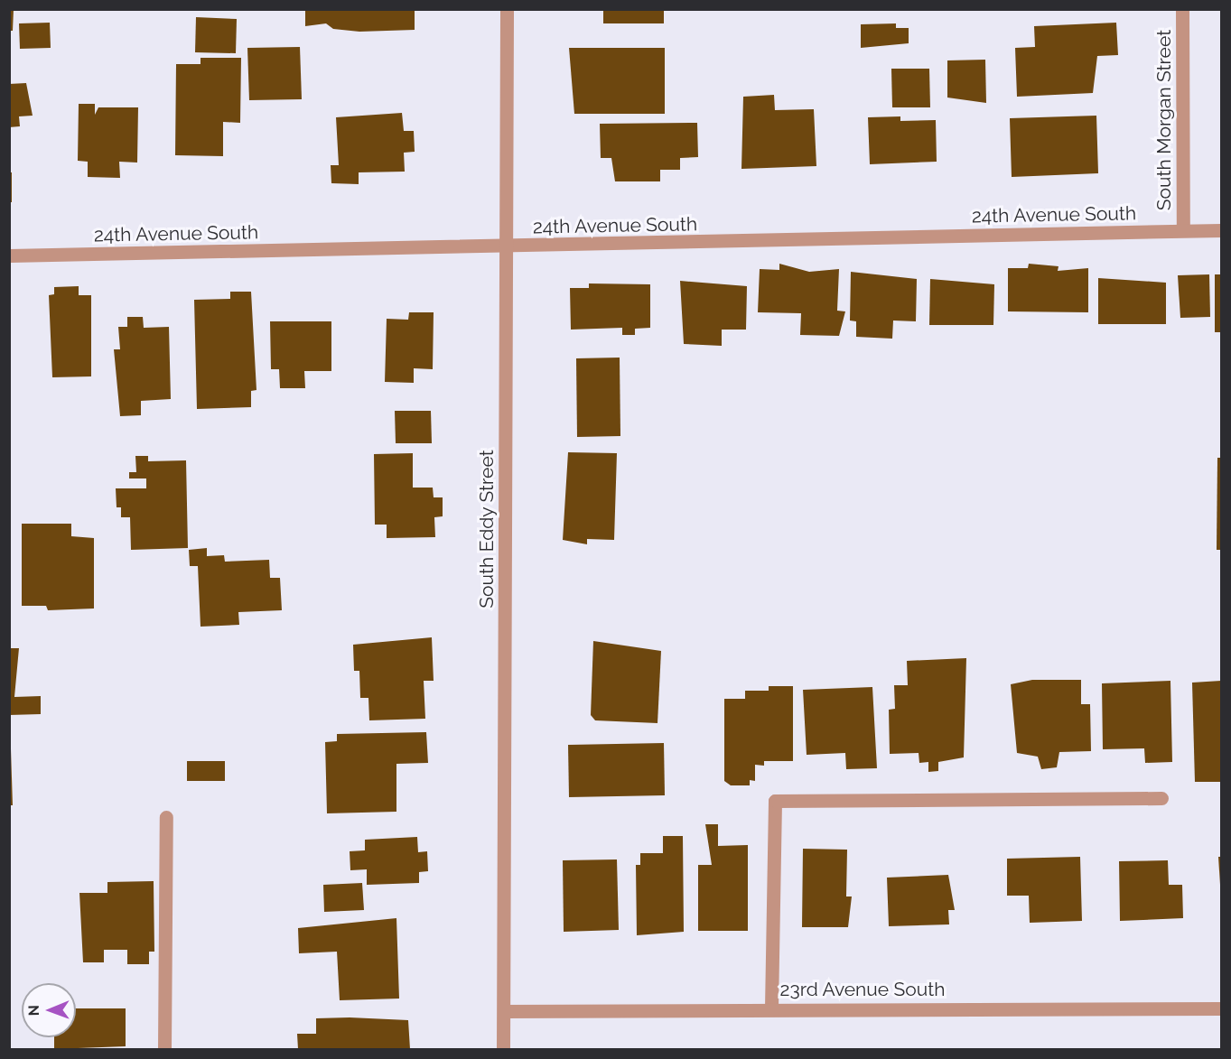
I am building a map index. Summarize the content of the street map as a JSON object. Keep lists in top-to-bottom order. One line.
{"streets":{"street":["South Morgan Street","24th Avenue South","South Eddy Street","23rd Avenue South"]},"crossings":[["South Morgan Street","24th Avenue South"],["24th Avenue South","South Eddy Street"],["South Eddy Street","23rd Avenue South"]],"north":"left"}
